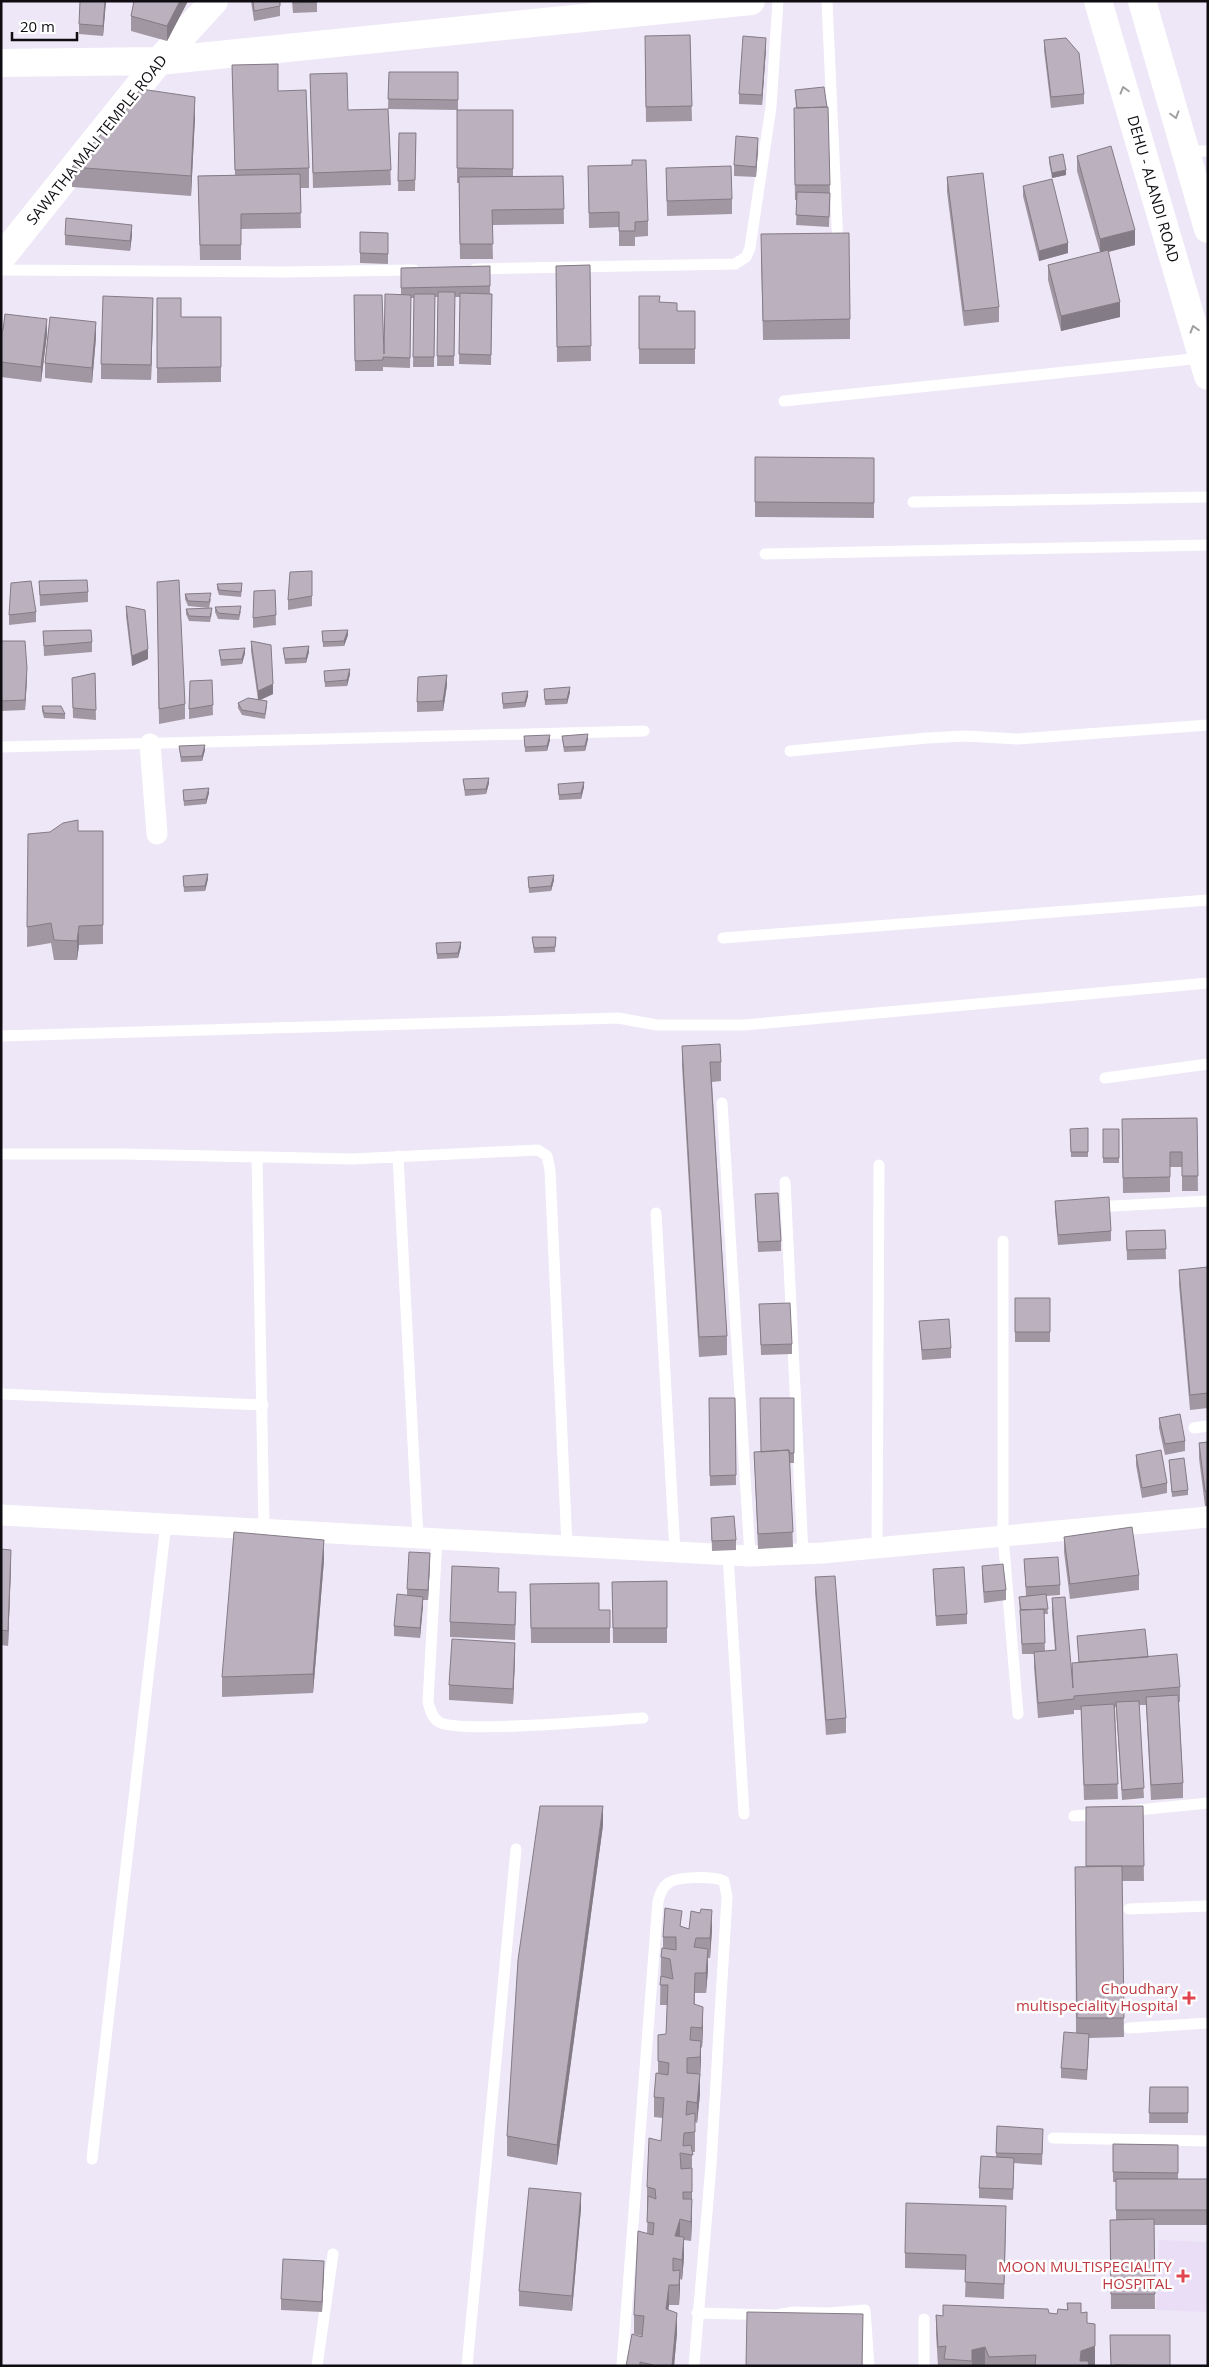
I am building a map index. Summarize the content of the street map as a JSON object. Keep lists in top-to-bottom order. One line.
{"streets":{"street":["SAWATHA MALI TEMPLE ROAD","DEHU - ALANDI ROAD"]},"places":{"health":["Choudhary multispeciality Hospital","MOON MULTISPECIALITY HOSPITAL"]},"scale_bar":"20 m"}
